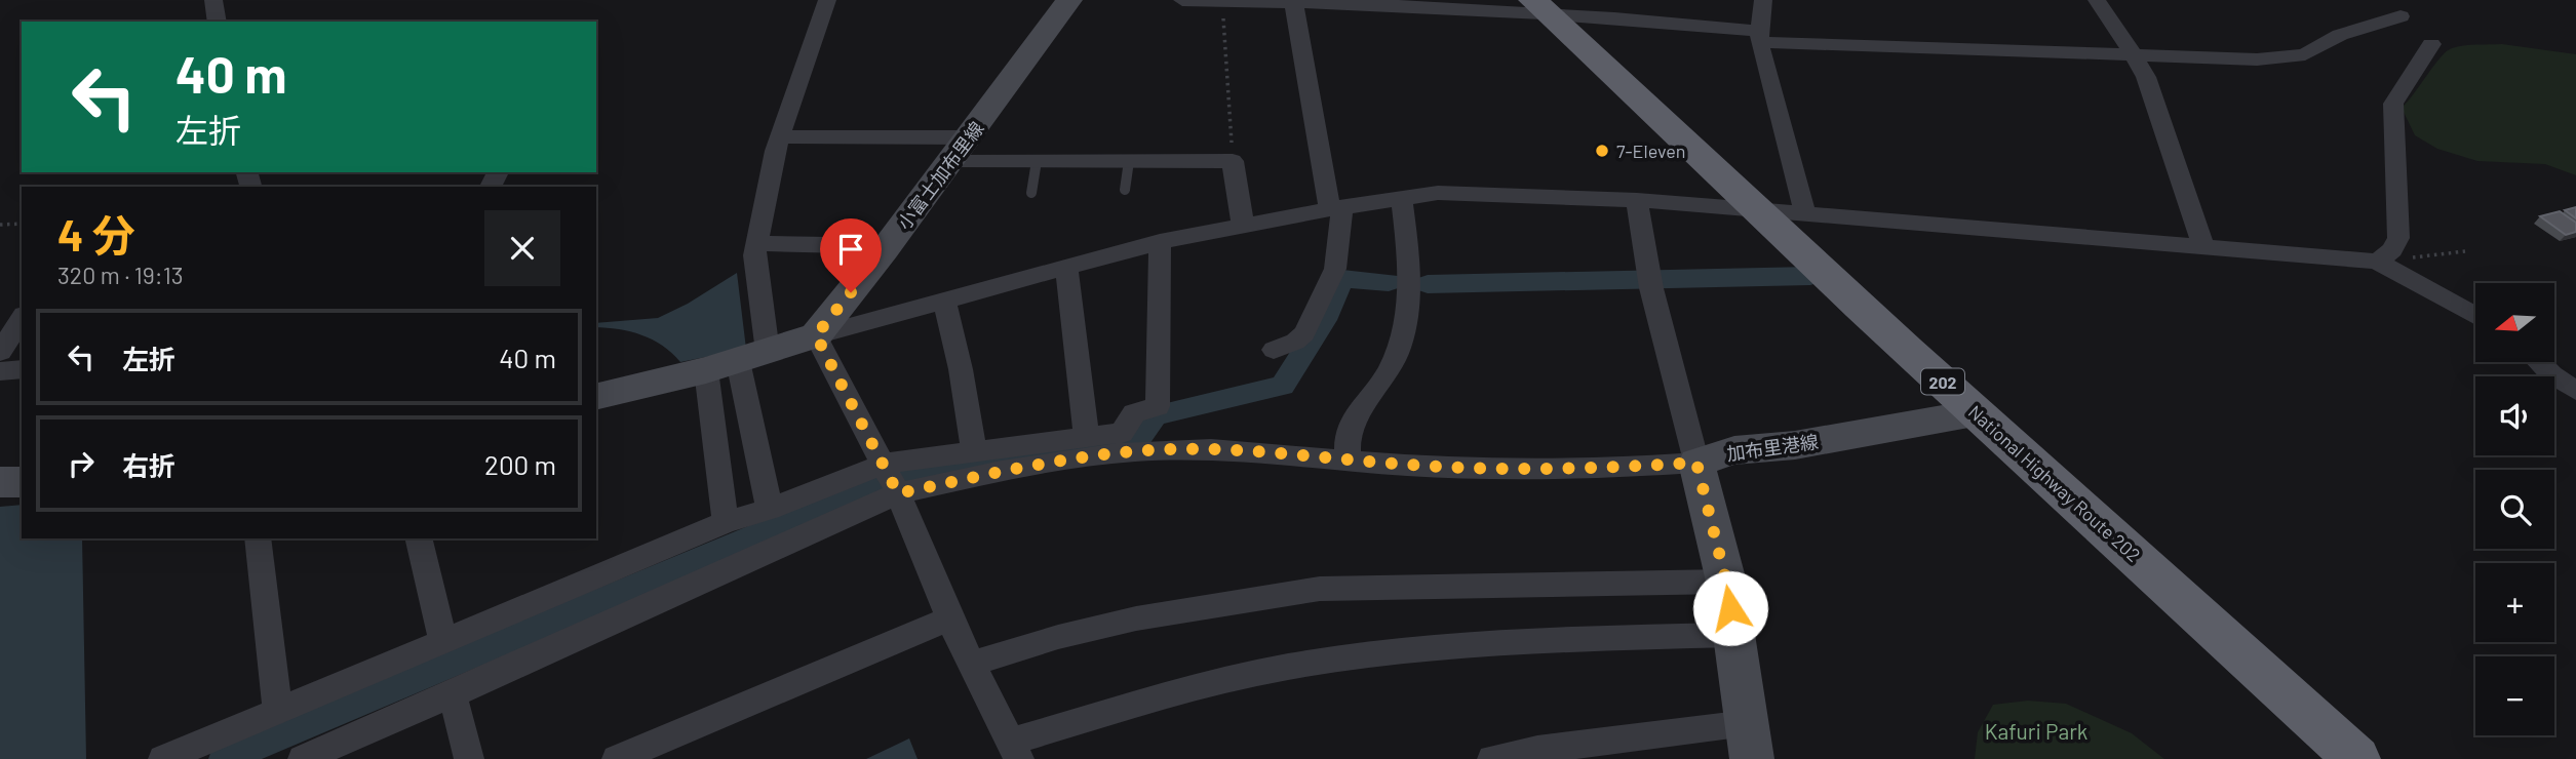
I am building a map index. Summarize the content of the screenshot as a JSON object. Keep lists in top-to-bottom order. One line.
{"streets":{"highway":["202","National Highway Route 202"],"main road":["小富士加布里線","加布里港線"]},"crossings":[["加布里港線","National Highway Route 202"]],"parks":["Kafuri Park"],"places":["7-Eleven"],"north":"left","page":{"turn":["40 m","左折"],"heading":["4 分","320 m · 19:13"],"map_buttons":["+","−"],"list":[{"name":"左折","value":"40 m"},{"name":"右折","value":"200 m"}]}}
